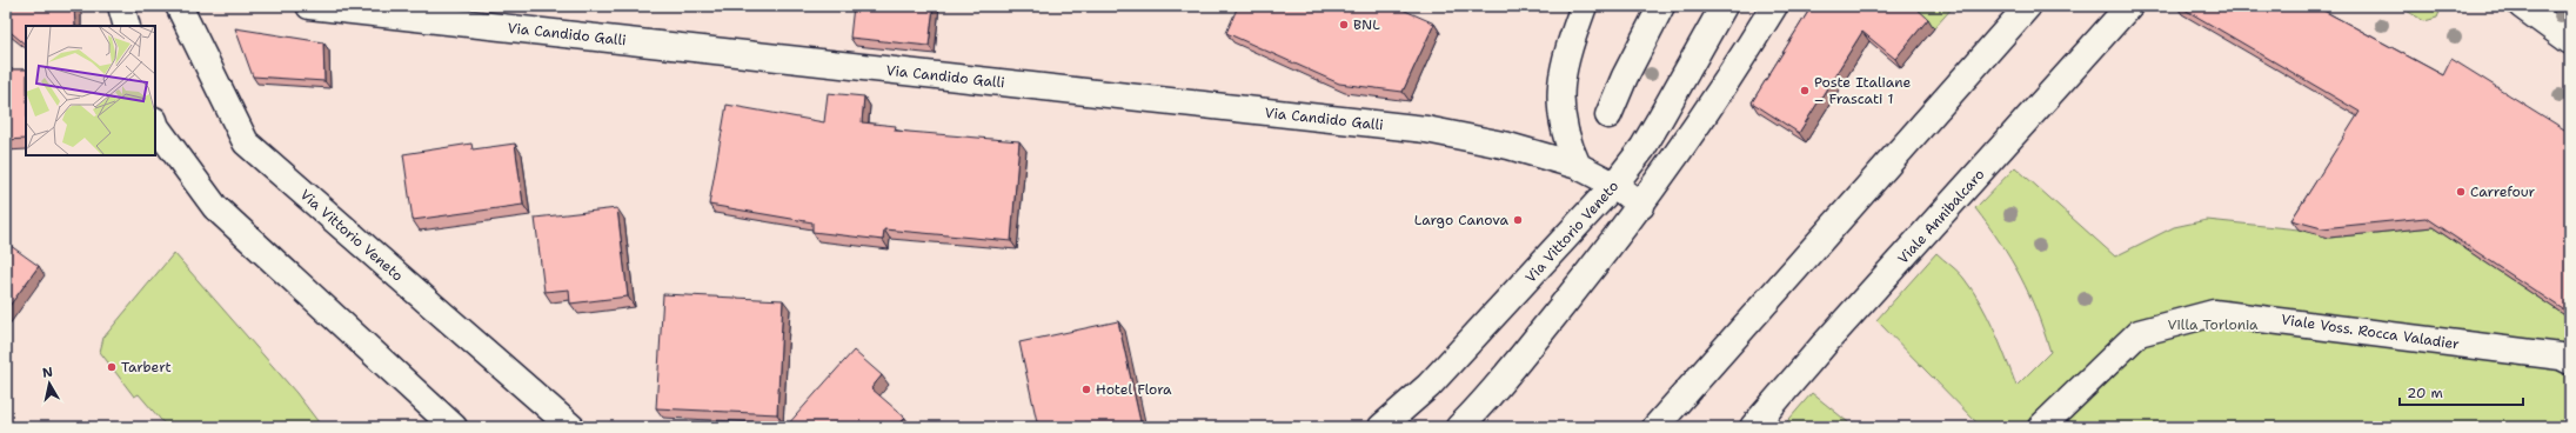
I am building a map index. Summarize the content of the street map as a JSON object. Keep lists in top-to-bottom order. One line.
{"streets":{"street":["Via Candido Galli","Viale Annibalcaro","Via Vittorio Veneto","Viale Voss. Rocca Valadier"]},"crossings":[["Via Candido Galli","Via Vittorio Veneto"]],"parks":["Villa Torlonia"],"places":["BNL","Poste Italiane – Frascati 1","Carrefour","Largo Canova","Tarbert","Hotel Flora"],"scale_bar":"20 m","north":"top"}
